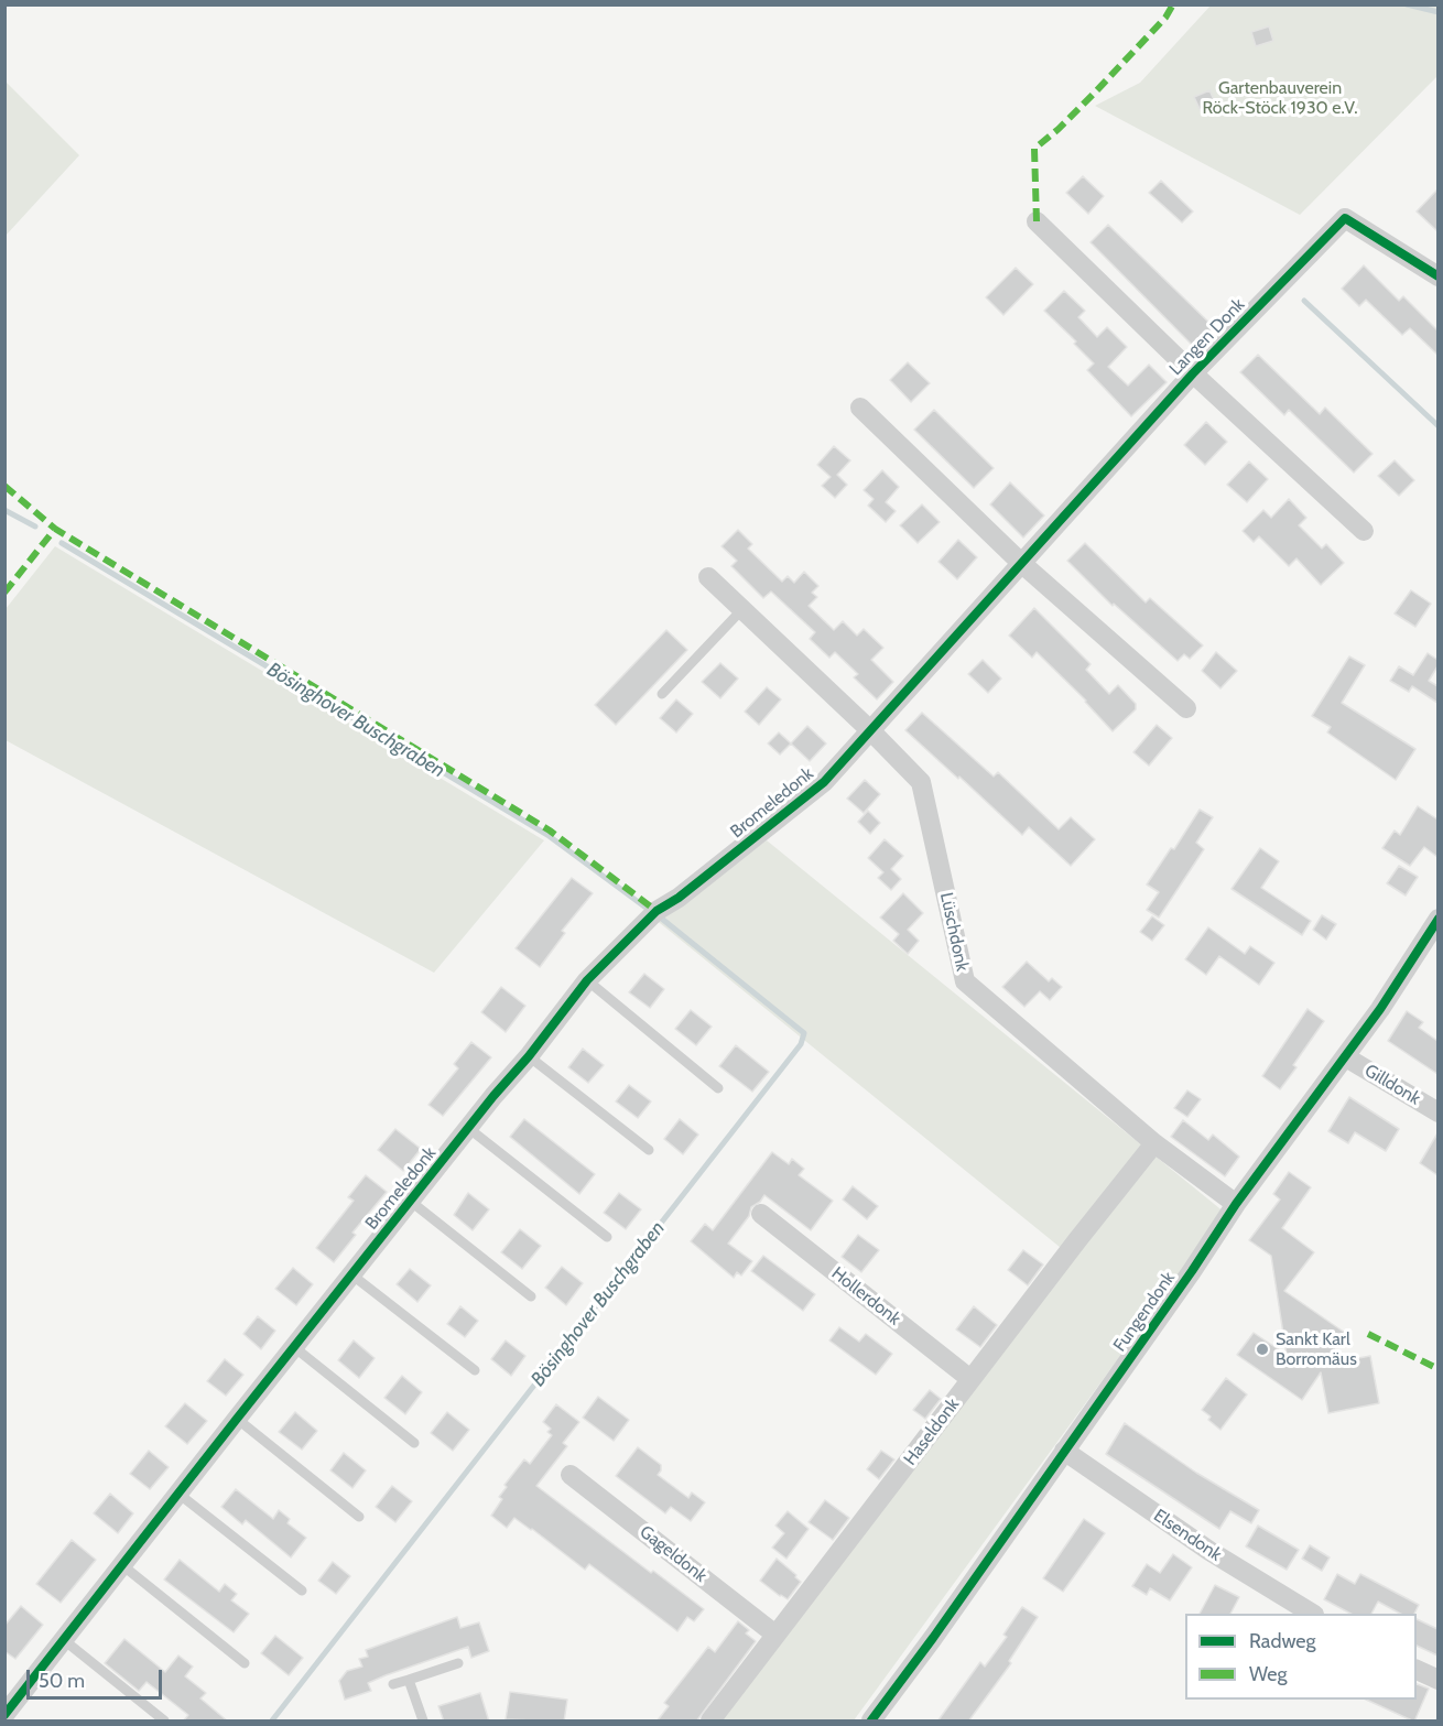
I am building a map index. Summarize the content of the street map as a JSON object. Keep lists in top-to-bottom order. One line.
{"streets":{"street":["Langen Donk","Bromeledonk","Lüschdonk","Gilldonk","Hollerdonk","Fungendonk","Haseldonk","Elsendonk","Gageldonk"]},"crossings":[["Langen Donk","Bromeledonk"],["Langen Donk","Lüschdonk"],["Bromeledonk","Lüschdonk"],["Lüschdonk","Fungendonk"],["Lüschdonk","Haseldonk"],["Gilldonk","Fungendonk"],["Hollerdonk","Haseldonk"],["Fungendonk","Elsendonk"],["Haseldonk","Gageldonk"]],"water":["Bösinghover Buschgraben"],"parks":["Gartenbauverein Röck-Stöck 1930 e.V."],"places":["Sankt Karl Borromäus"],"legend":["Radweg","Weg"],"scale_bar":"50 m"}
